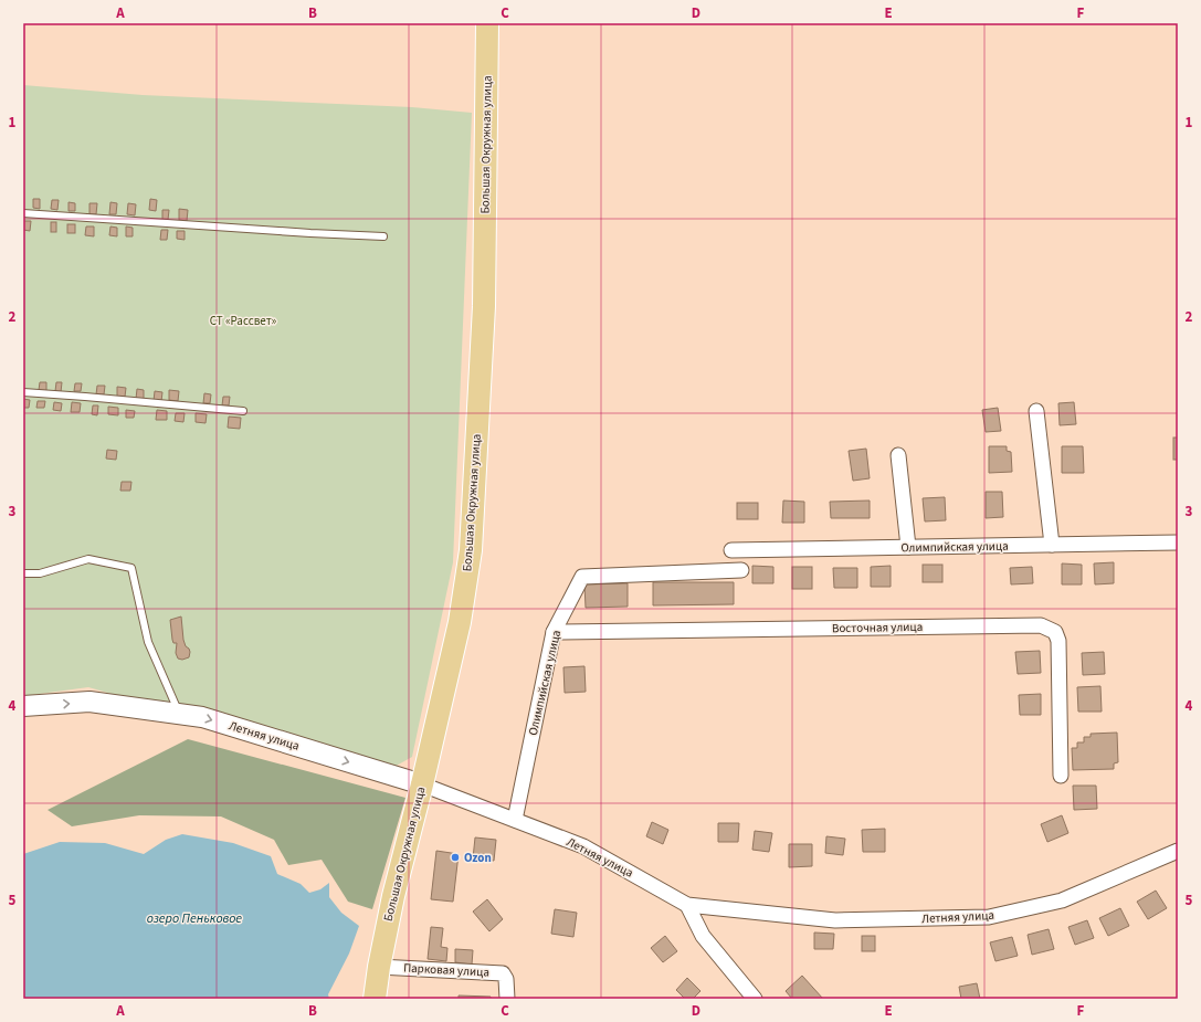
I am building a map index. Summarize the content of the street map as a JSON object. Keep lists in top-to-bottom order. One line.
{"streets":{"main road":["Большая Окружная улица"],"street":["Олимпийская улица","Восточная улица","Летняя улица","Парковая улица"]},"crossings":[["Большая Окружная улица","Летняя улица"],["Большая Окружная улица","Парковая улица"],["Олимпийская улица","Восточная улица"],["Олимпийская улица","Летняя улица"]],"water":["озеро Пеньковое"],"parks":["СТ «Рассвет»"],"places":["Ozon"],"grid":{"columns":["A","B","C","D","E","F"],"rows":["1","2","3","4","5"]}}
